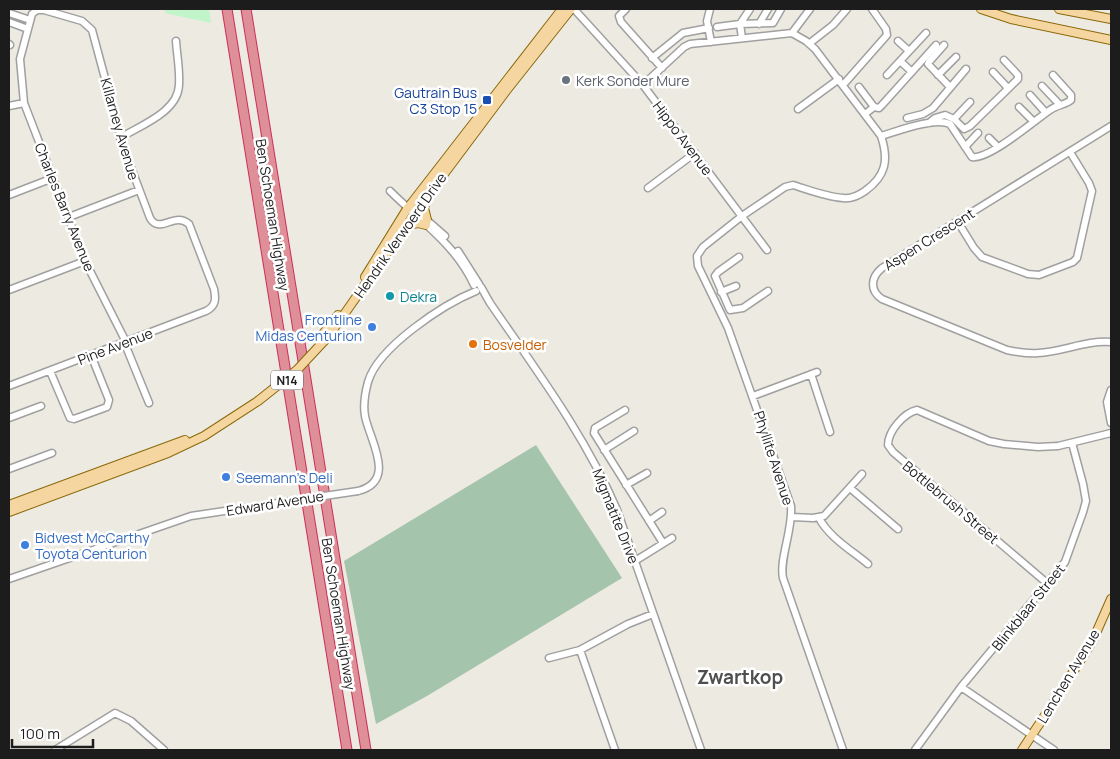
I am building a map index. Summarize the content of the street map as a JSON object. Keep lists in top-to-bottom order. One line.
{"streets":{"highway":["Ben Schoeman Highway","N14"],"main road":["Hendrik Verwoerd Drive","Lenchen Avenue"],"street":["Killarney Avenue","Hippo Avenue","Charles Barry Avenue","Aspen Crescent","Pine Avenue","Phyllite Avenue","Bottlebrush Street","Edward Avenue","Migmatite Drive","Blinkblaar Street"]},"crossings":[["Killarney Avenue","Pine Avenue"],["Hippo Avenue","Hendrik Verwoerd Drive"],["Hippo Avenue","Phyllite Avenue"],["Charles Barry Avenue","Pine Avenue"],["Hendrik Verwoerd Drive","Migmatite Drive"],["Bottlebrush Street","Blinkblaar Street"],["Edward Avenue","Migmatite Drive"]],"districts":["Zwartkop"],"places":{"other":["Kerk Sonder Mure","Dekra","Frontline Midas Centurion","Bosvelder","Seemann's Deli","Bidvest McCarthy Toyota Centurion"],"transit":["Gautrain Bus C3 Stop 15"]},"scale_bar":"100 m"}
